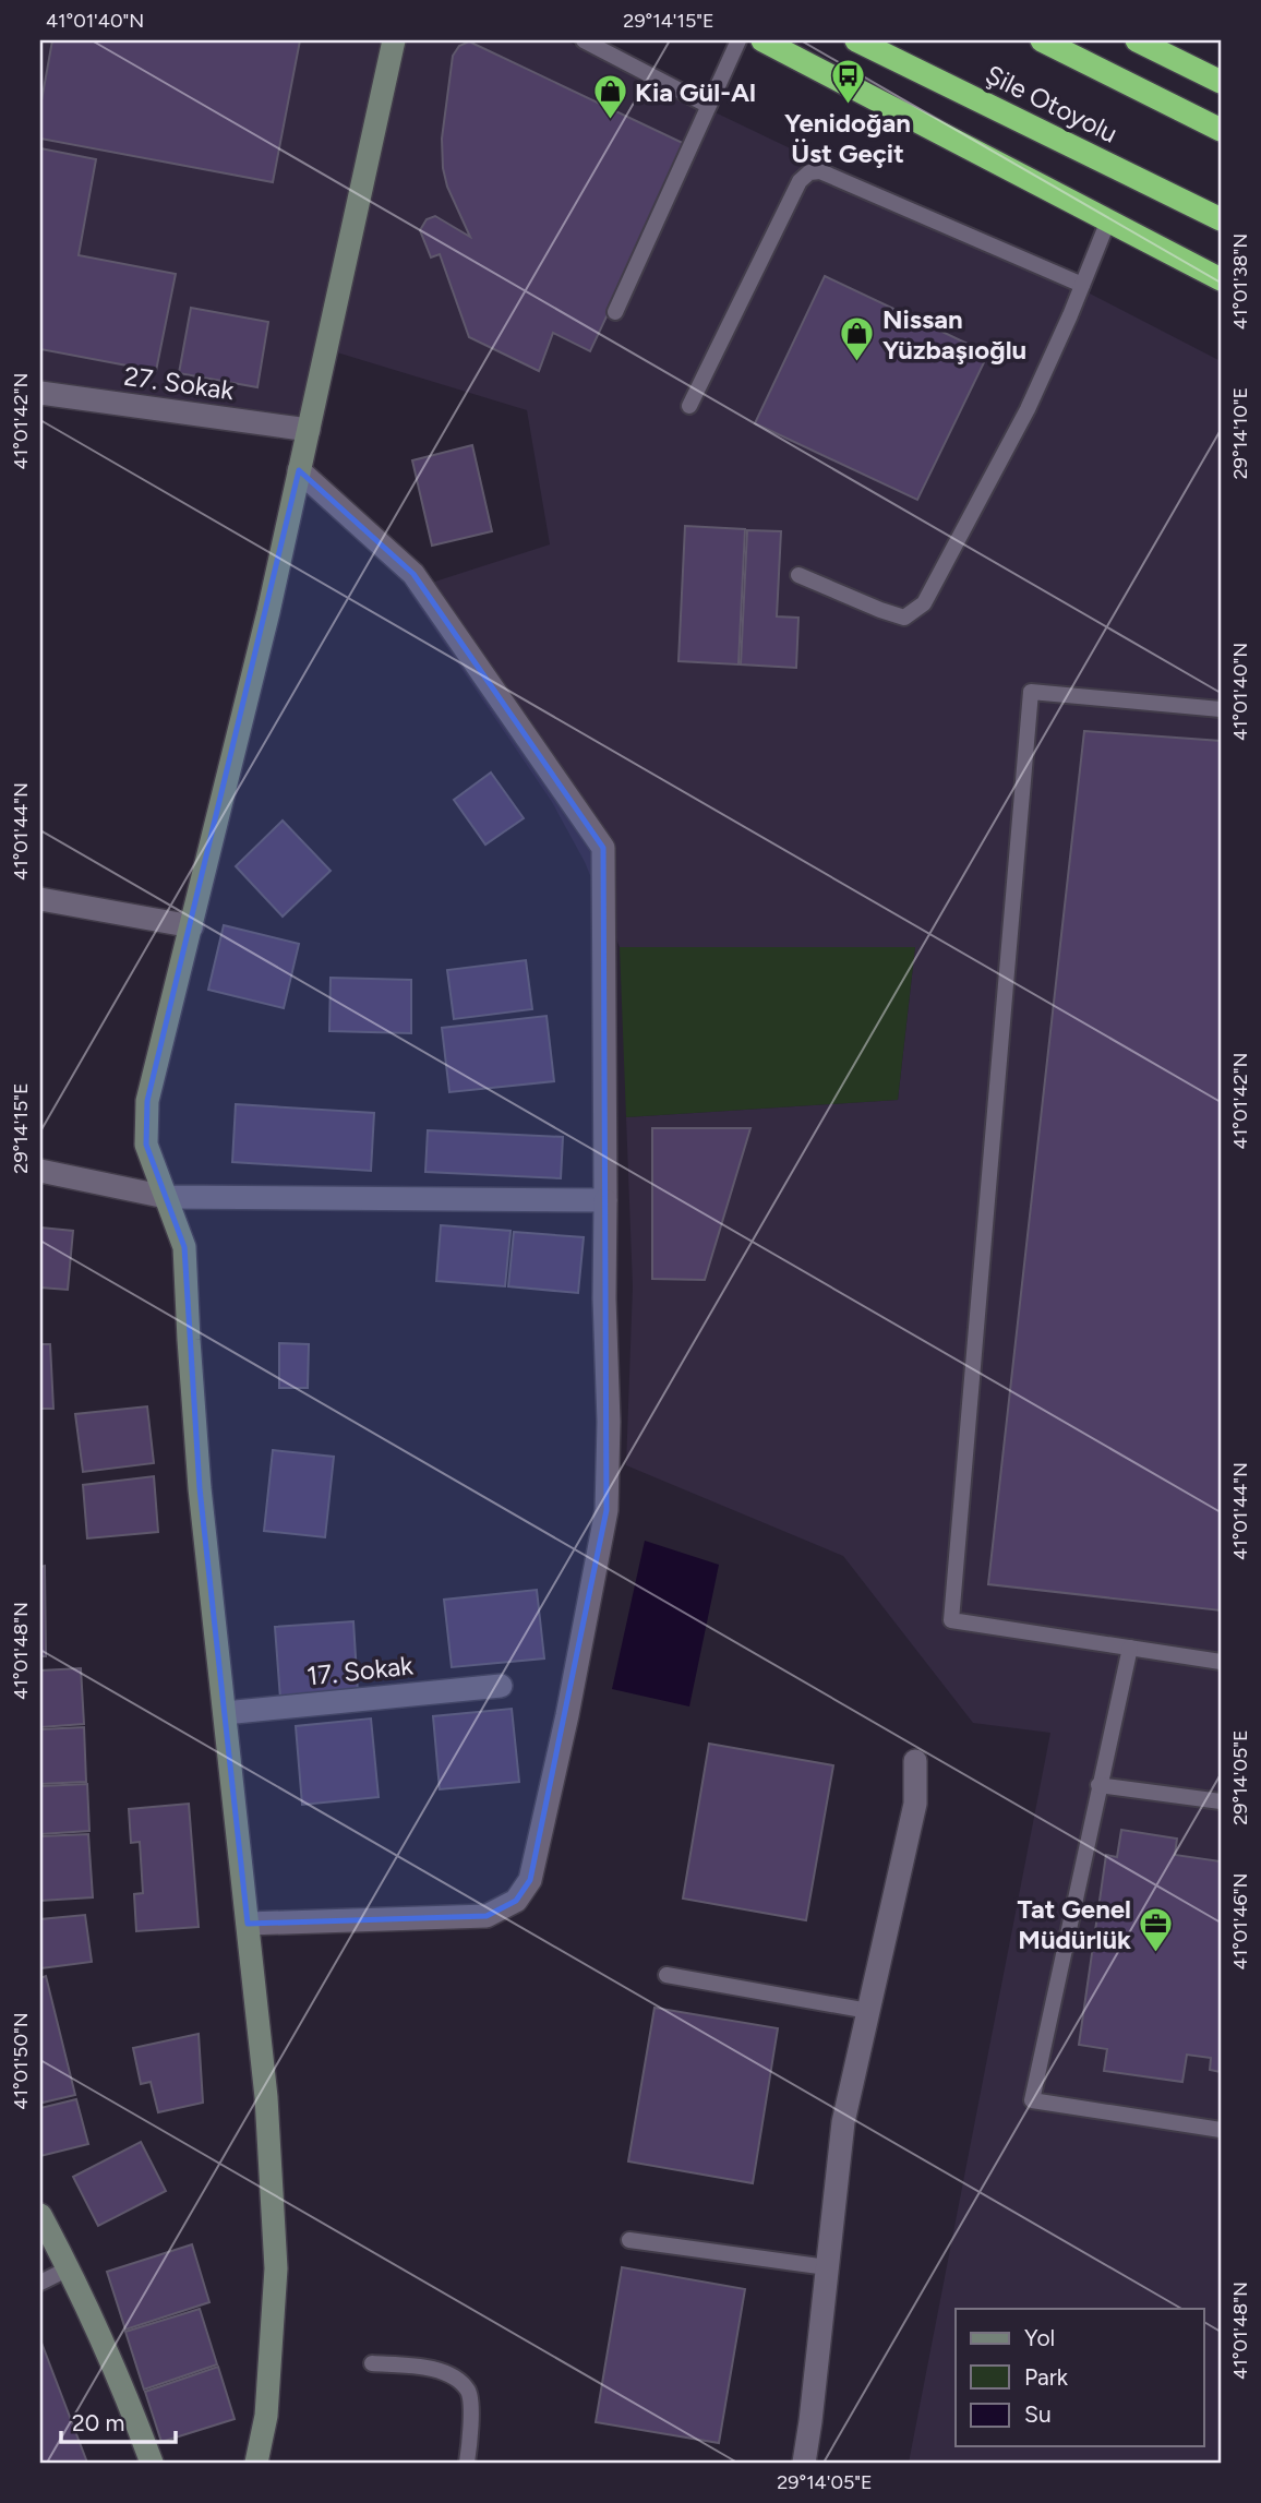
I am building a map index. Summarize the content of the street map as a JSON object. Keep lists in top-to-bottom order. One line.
{"streets":{"highway":["Şile Otoyolu"],"street":["27. Sokak","17. Sokak"]},"places":{"bus stop":["Yenidoğan Üst Geçit"],"shop":["Kia Gül-Al","Nissan Yüzbaşıoğlu"],"office":["Tat Genel Müdürlük"]},"legend":["Yol","Park","Su"],"scale_bar":"20 m","coordinates":["41°01'40\"N","29°14'15\"E","41°01'38\"N","41°01'42\"N","29°14'10\"E","41°01'44\"N","41°01'48\"N","29°14'05\"E","41°01'46\"N","41°01'50\"N"]}
